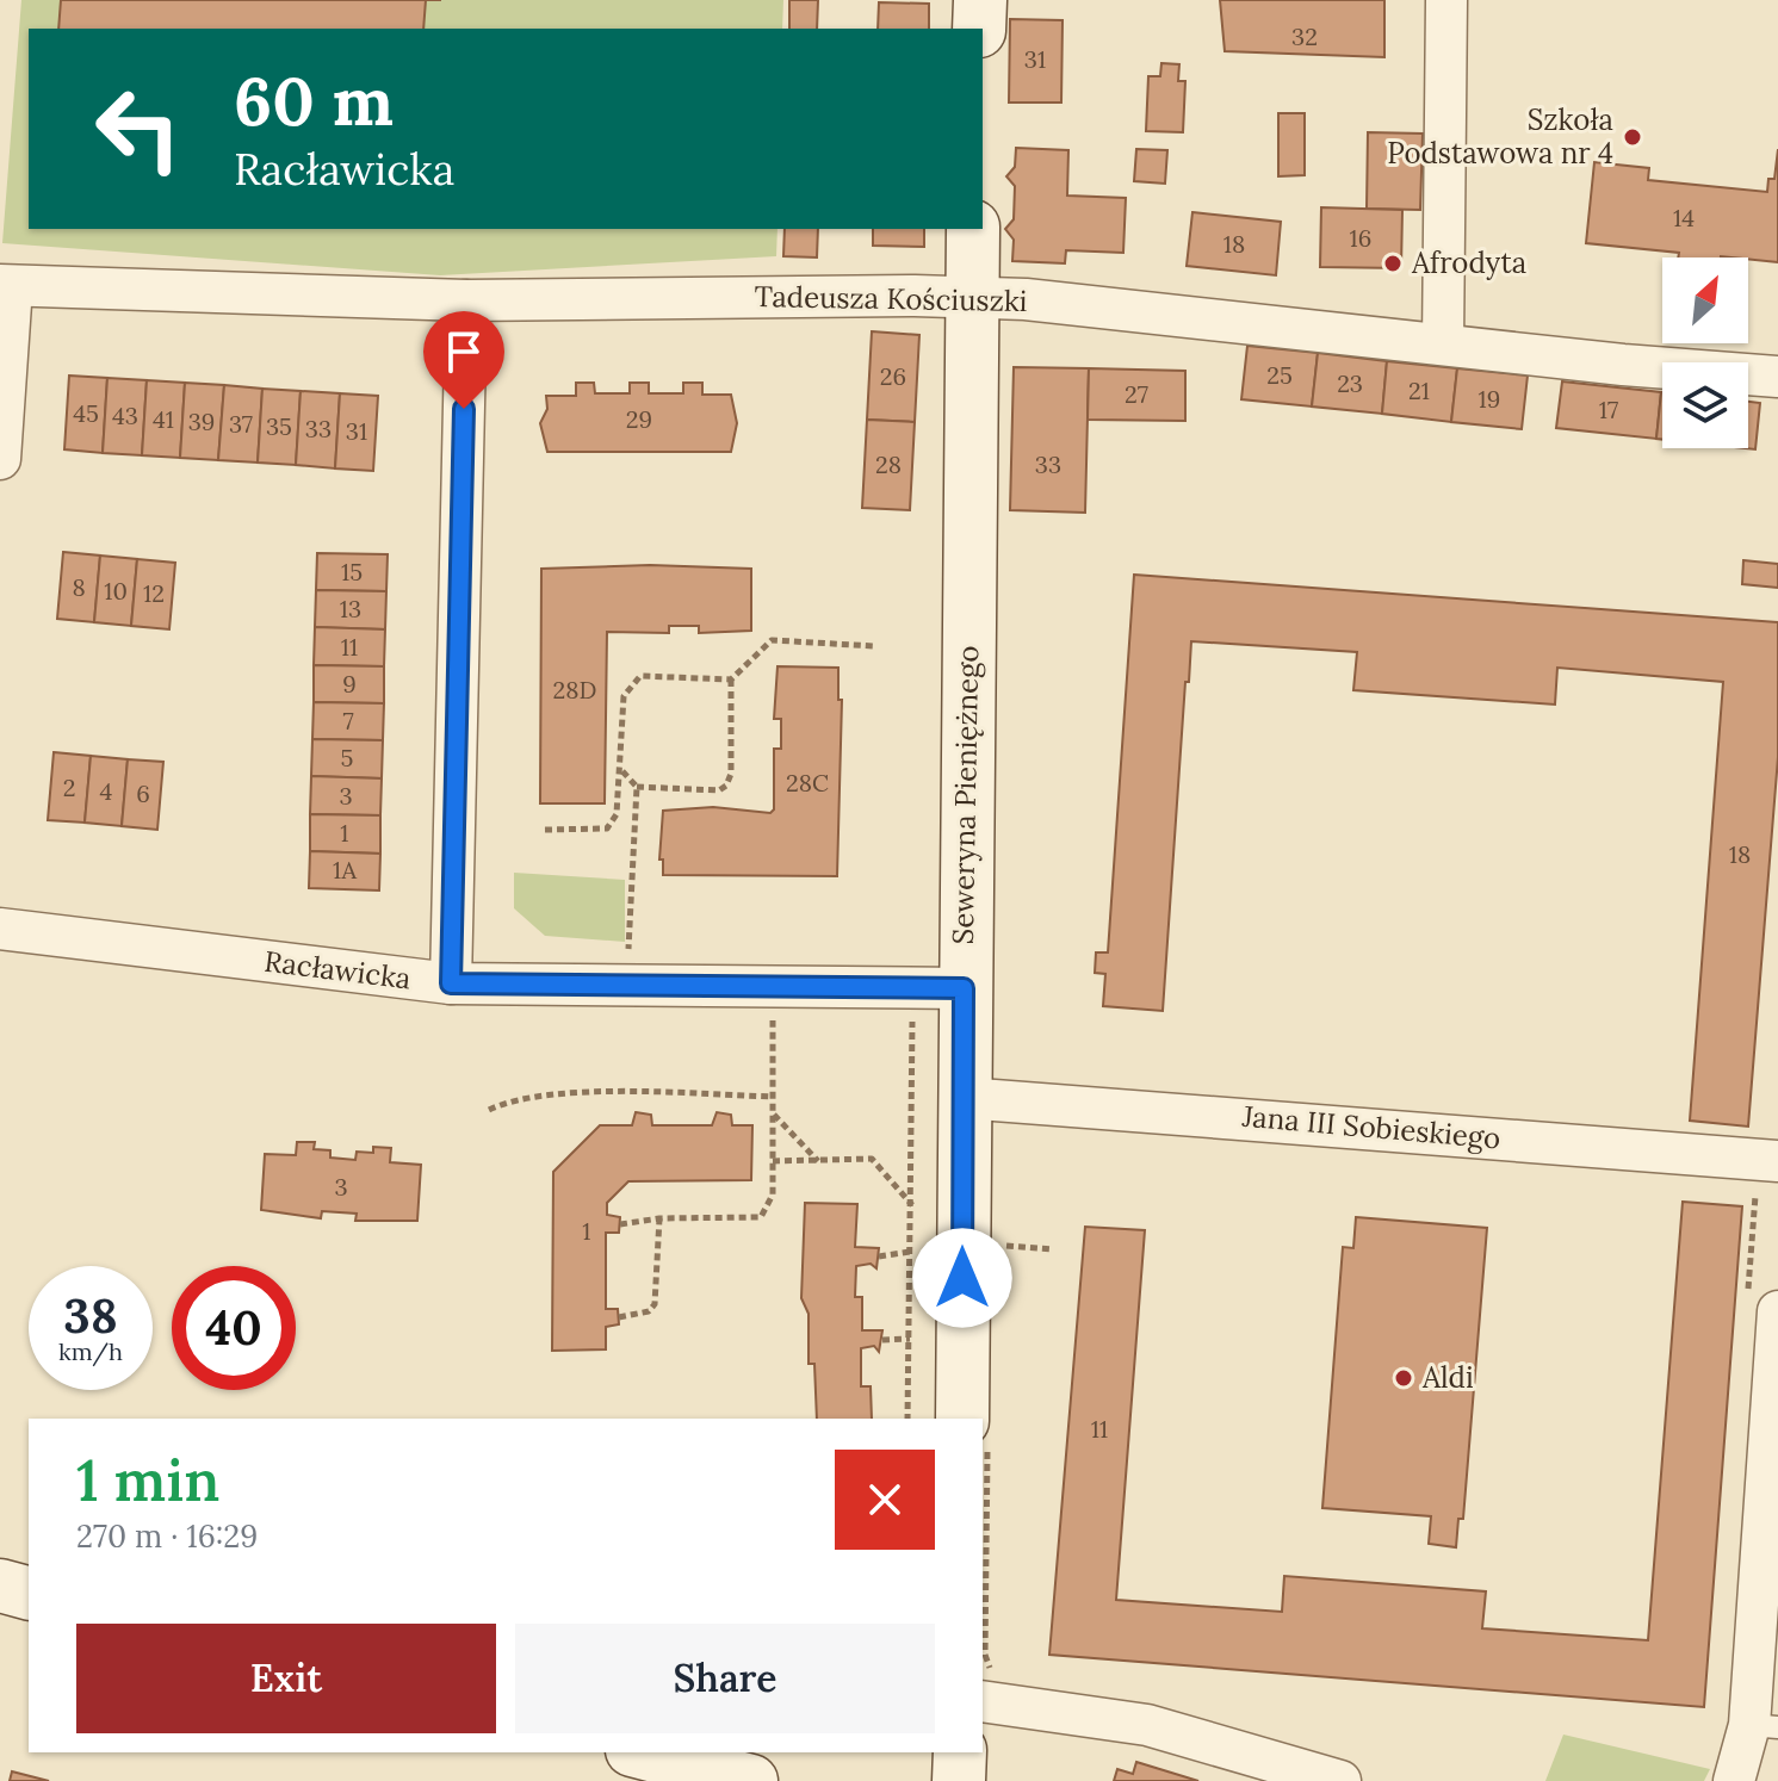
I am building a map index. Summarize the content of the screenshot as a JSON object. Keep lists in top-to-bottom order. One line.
{"streets":{"street":["Tadeusza Kościuszki","Seweryna Pieniężnego","Racławicka","Jana III Sobieskiego"]},"crossings":[["Tadeusza Kościuszki","Seweryna Pieniężnego"],["Seweryna Pieniężnego","Racławicka"],["Seweryna Pieniężnego","Jana III Sobieskiego"]],"places":["Szkoła Podstawowa nr 4","Afrodyta","Aldi"],"house_numbers":["32","31","14","16","18","25","26","23","21","27","19","17","45","43","41","29","39","37","35","33","31","28","33","15","8","10","12","13","11","9","28D","7","5","28C","2","4","6","3","1","18","1A","3","1","11"],"north":"top right","page":{"turn":["60 m","Racławicka"],"speed":"38 km/h","limit":"40","heading":["1 min","270 m · 16:29"],"buttons":["Exit","Share"]}}
